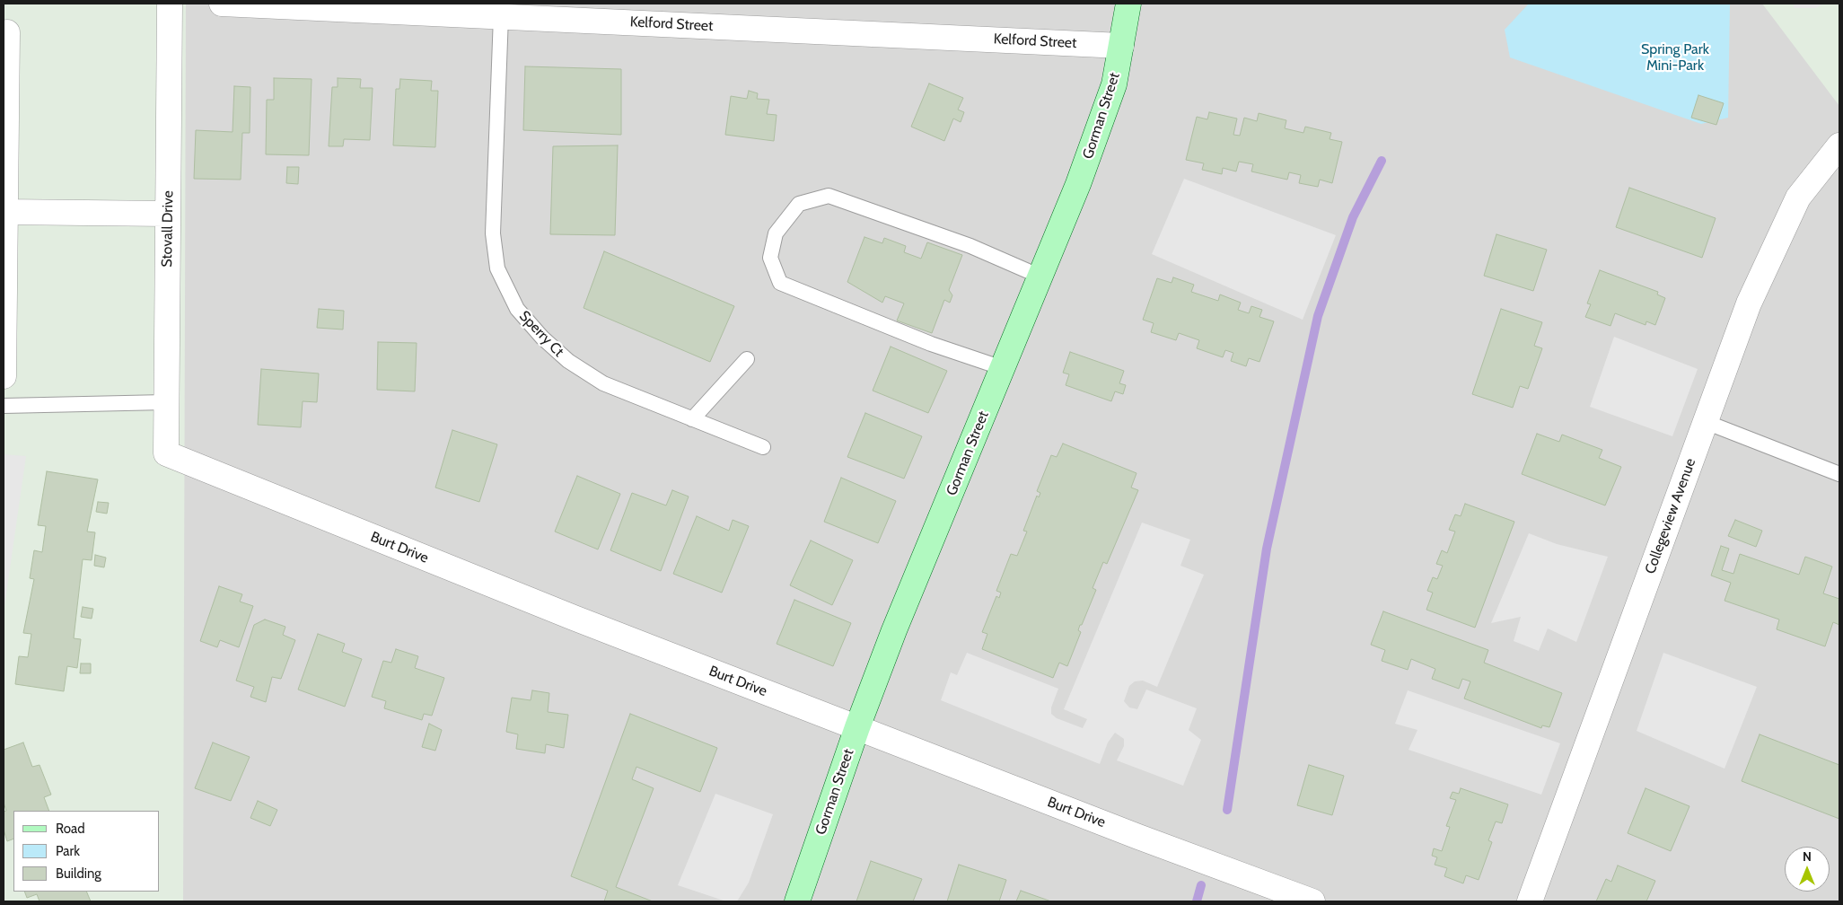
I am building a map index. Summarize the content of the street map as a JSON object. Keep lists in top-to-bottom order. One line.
{"streets":{"main road":["Gorman Street"],"street":["Kelford Street","Stovall Drive","Collegeview Avenue","Burt Drive"],"lane":["Sperry Ct"]},"crossings":[["Kelford Street","Gorman Street"],["Kelford Street","Sperry Ct"],["Gorman Street","Burt Drive"],["Stovall Drive","Burt Drive"]],"parks":["Spring Park Mini-Park"],"legend":["Road","Park","Building"],"north":"top"}
